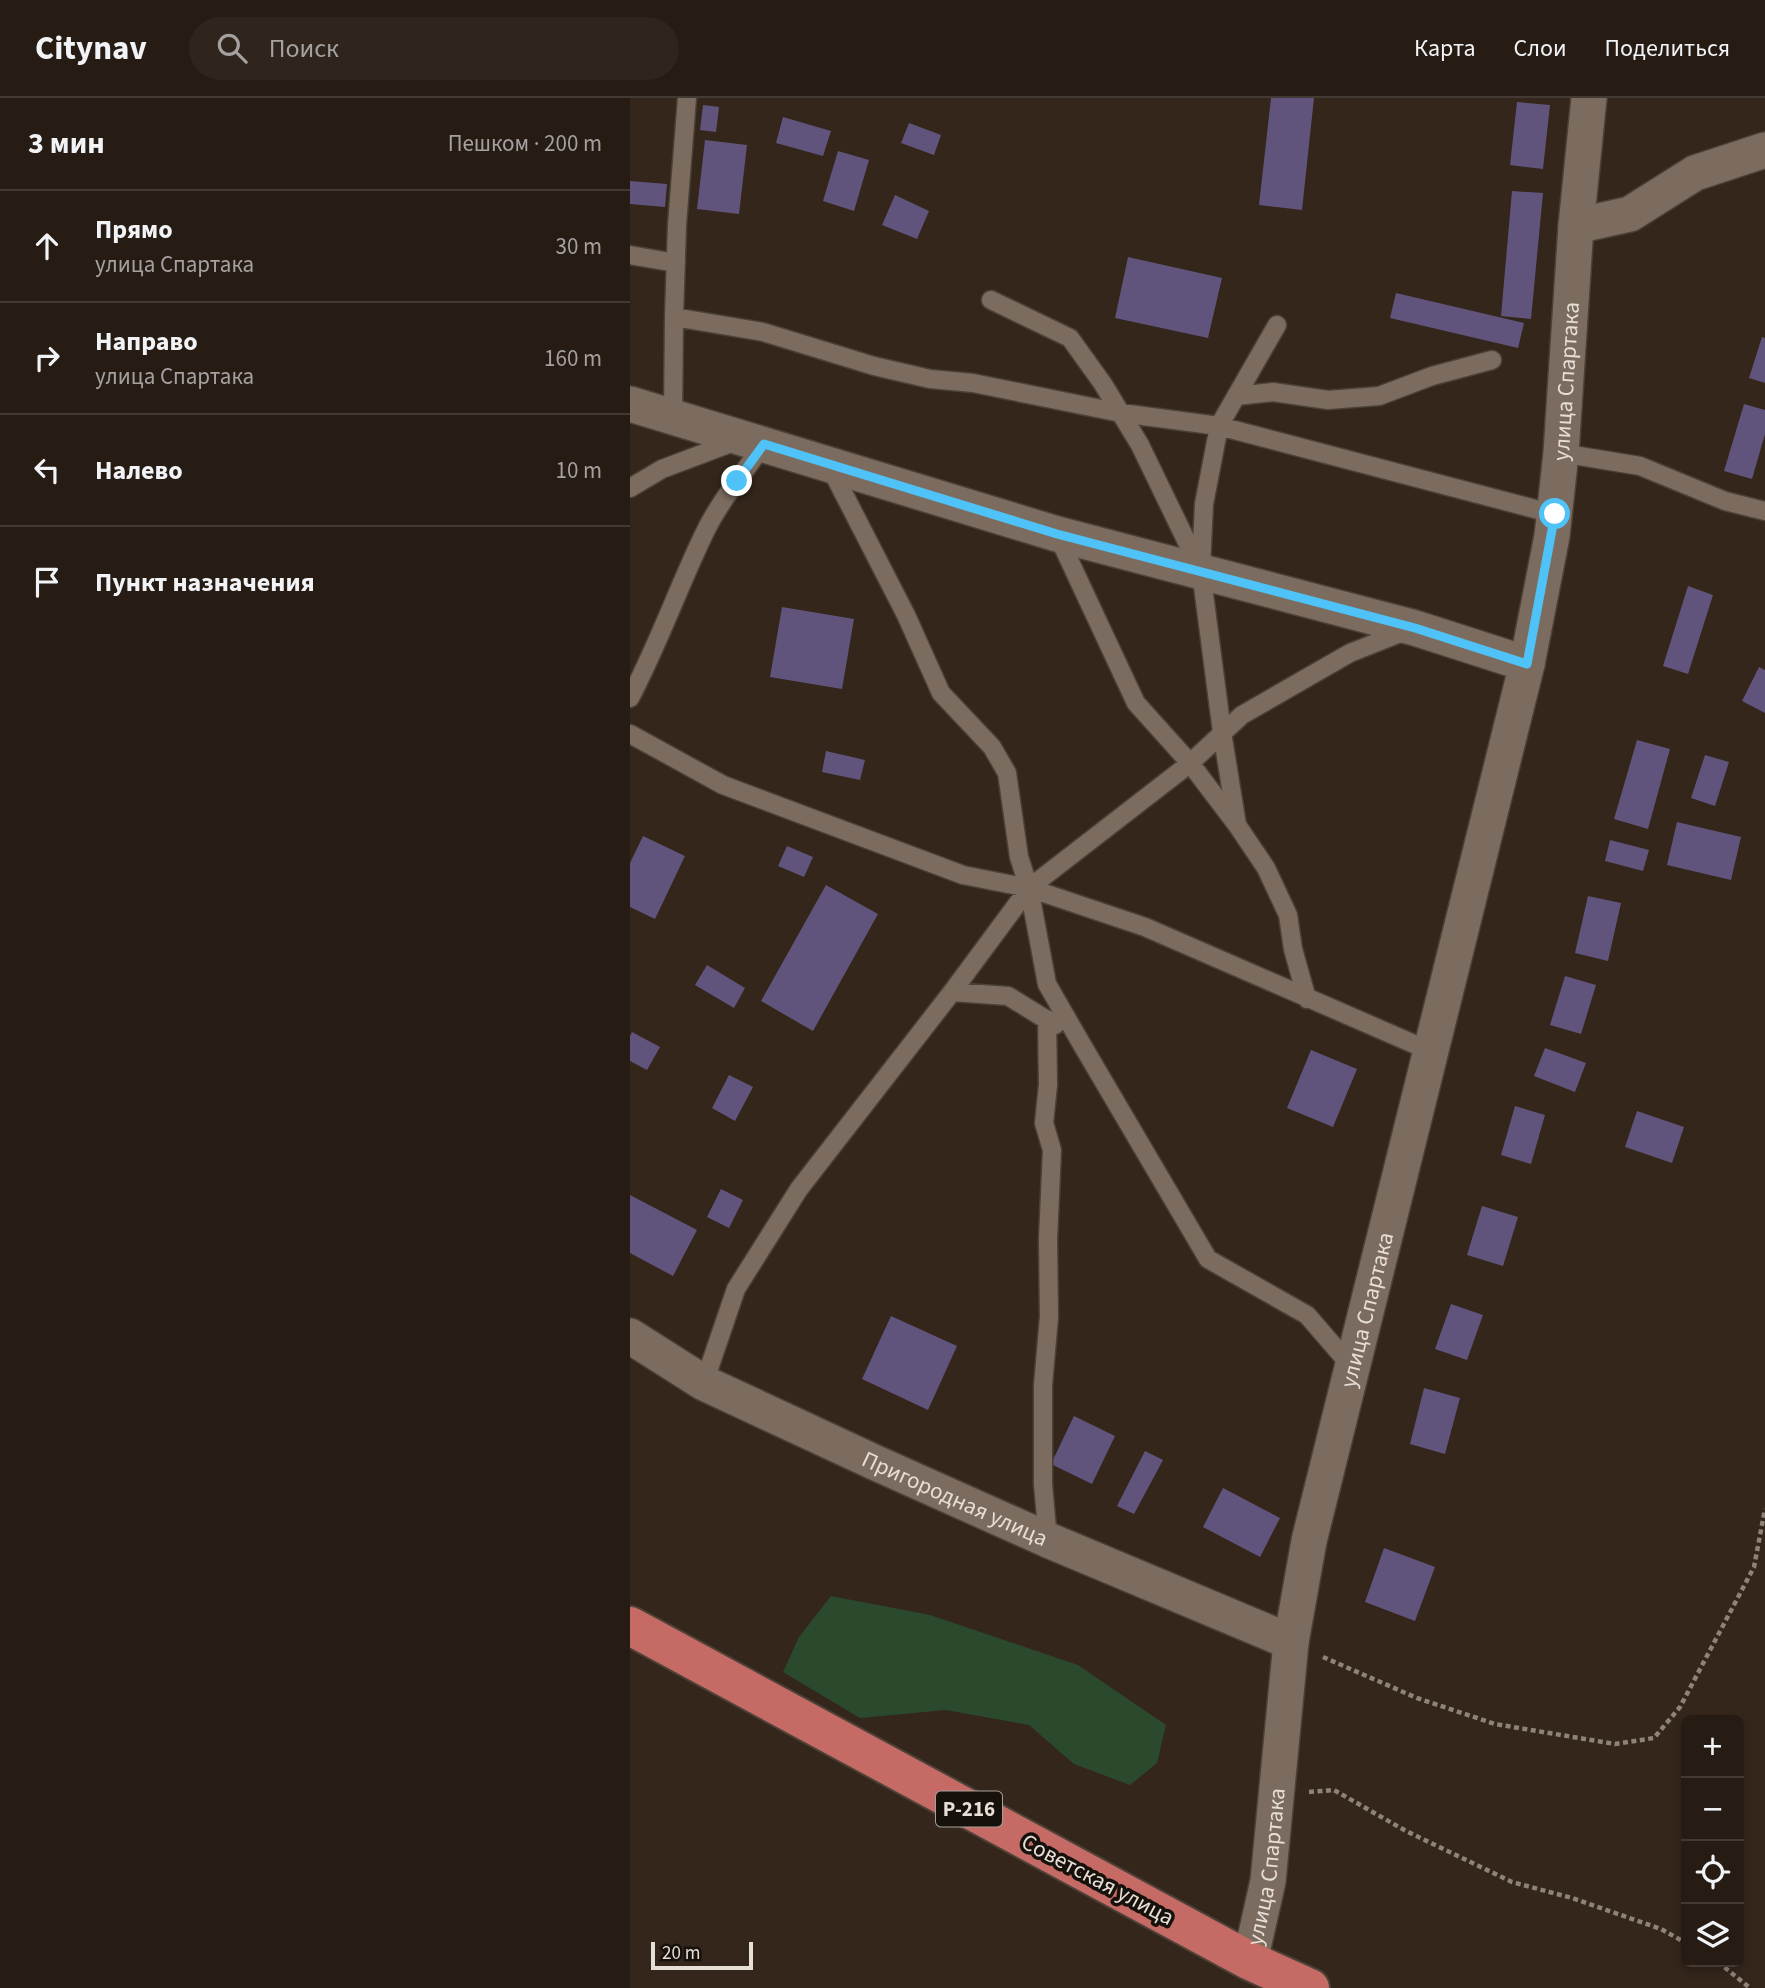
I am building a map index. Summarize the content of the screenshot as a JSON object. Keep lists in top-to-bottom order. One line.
{"streets":{"highway":["Р-216","Советская улица"],"street":["улица Спартака","Пригородная улица"]},"crossings":[["улица Спартака","Пригородная улица"],["улица Спартака","Советская улица"]],"scale_bar":"20 m","page":{"header":"Citynav","search":"Поиск","nav":["Карта","Слои","Поделиться"],"heading":["3 мин","Пешком · 200 m"],"list":[["Прямо","улица Спартака","30 m"],["Направо","улица Спартака","160 m"],["Налево","10 m"],"Пункт назначения"],"map_buttons":["+","−"],"scale":"20 m"}}
